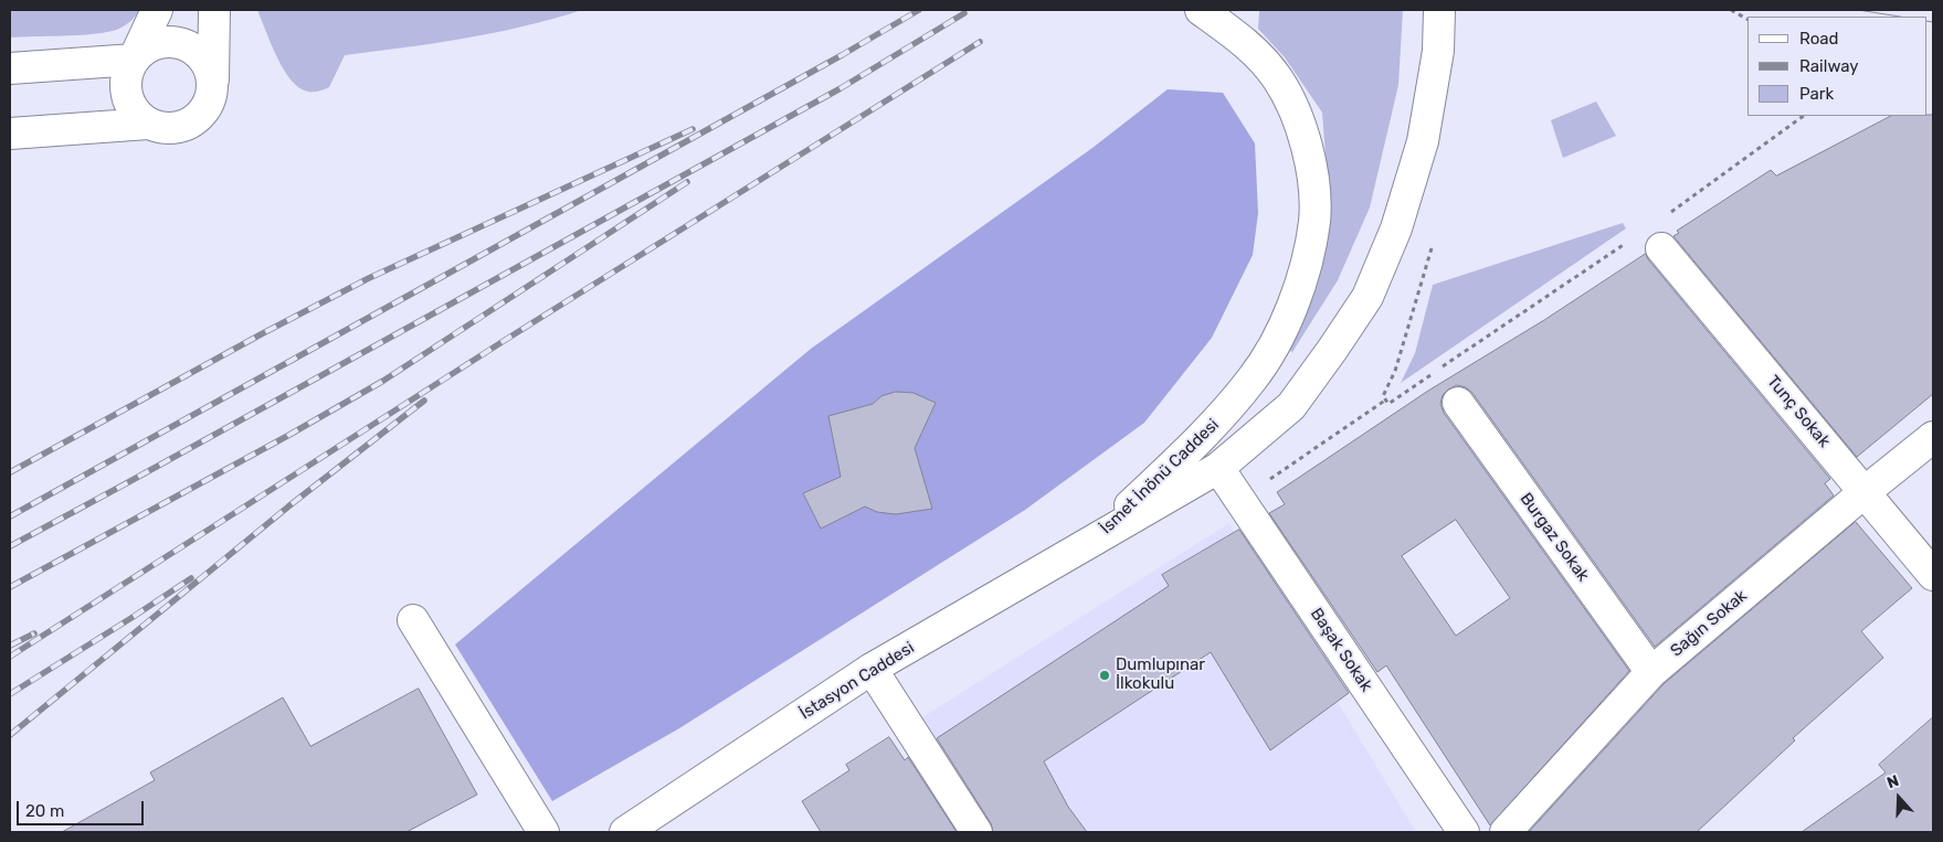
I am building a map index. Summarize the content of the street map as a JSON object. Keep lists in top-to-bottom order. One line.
{"streets":{"street":["Tunç Sokak","İsmet İnönü Caddesi","Burgaz Sokak","Sağın Sokak","Başak Sokak","İstasyon Caddesi"]},"crossings":[["Tunç Sokak","Sağın Sokak"],["İsmet İnönü Caddesi","Başak Sokak"],["İsmet İnönü Caddesi","İstasyon Caddesi"],["Burgaz Sokak","Sağın Sokak"]],"places":["Dumlupınar İlkokulu"],"legend":["Road","Railway","Park"],"scale_bar":"20 m","north":"top"}
